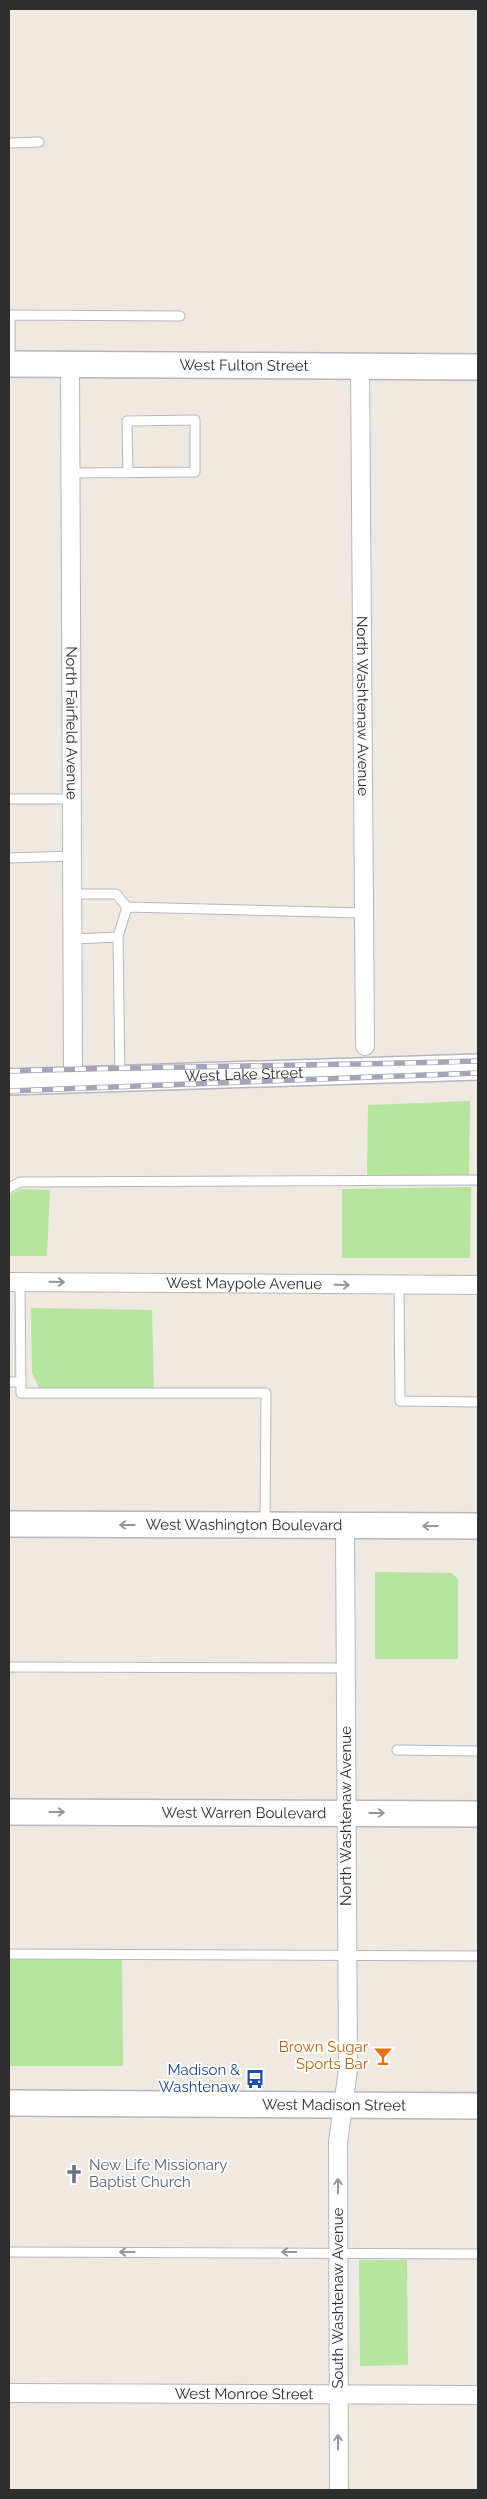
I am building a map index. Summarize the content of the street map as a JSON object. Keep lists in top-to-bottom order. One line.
{"streets":{"street":["West Fulton Street","North Washtenaw Avenue","North Fairfield Avenue","West Lake Street","West Maypole Avenue","West Washington Boulevard","West Warren Boulevard","West Madison Street","South Washtenaw Avenue","West Monroe Street"]},"crossings":[["West Fulton Street","North Washtenaw Avenue"],["West Fulton Street","North Fairfield Avenue"],["North Washtenaw Avenue","West Lake Street"],["North Washtenaw Avenue","West Washington Boulevard"],["North Washtenaw Avenue","West Warren Boulevard"],["North Washtenaw Avenue","West Madison Street"],["North Washtenaw Avenue","South Washtenaw Avenue"],["North Fairfield Avenue","West Lake Street"],["West Madison Street","South Washtenaw Avenue"],["South Washtenaw Avenue","West Monroe Street"]],"one_way":["West Maypole Avenue","West Washington Boulevard","West Warren Boulevard","South Washtenaw Avenue"],"places":{"bar":["Brown Sugar Sports Bar"],"bus stop":["Madison & Washtenaw"],"church":["New Life Missionary Baptist Church"]}}
